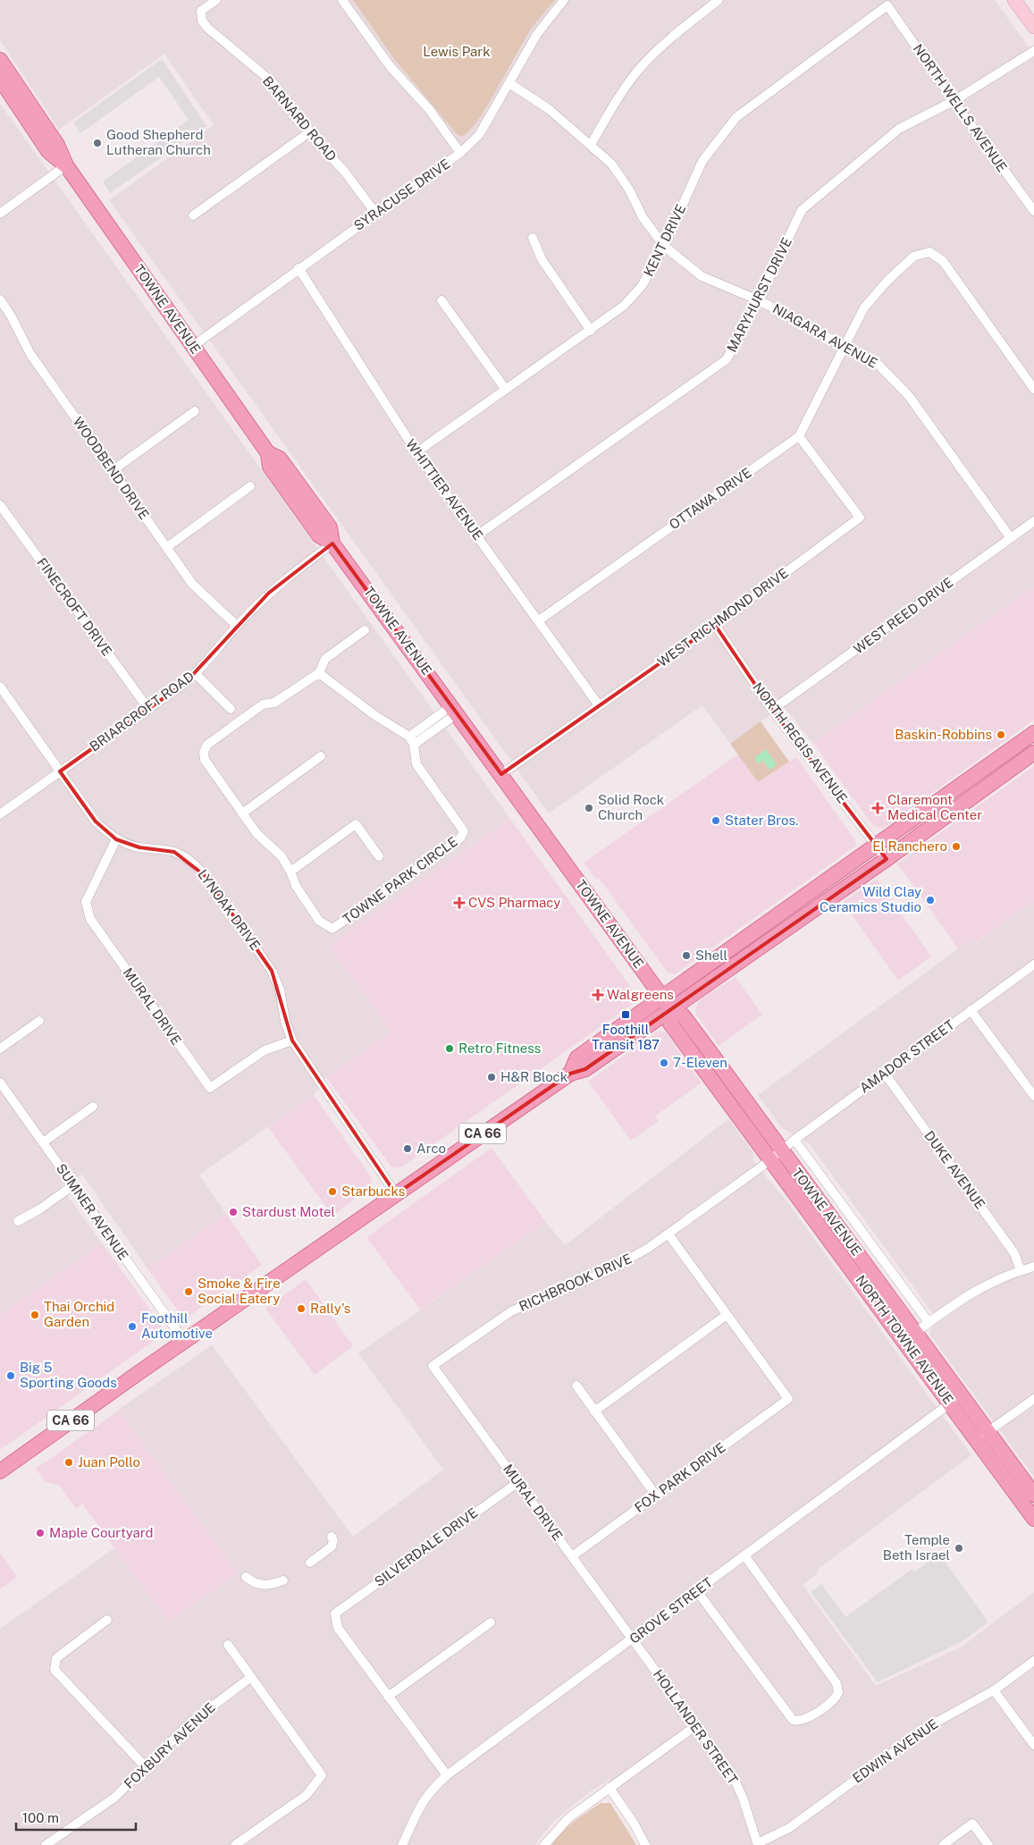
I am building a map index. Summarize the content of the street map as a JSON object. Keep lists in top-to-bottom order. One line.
{"streets":{"main road":["TOWNE AVENUE","CA 66"],"street":["NORTH WELLS AVENUE","BARNARD ROAD","SYRACUSE DRIVE","KENT DRIVE","MARYHURST DRIVE","NIAGARA AVENUE","WOODBEND DRIVE","WHITTIER AVENUE","OTTAWA DRIVE","FINECROFT DRIVE","WEST REED DRIVE","WEST RICHMOND DRIVE","BRIARCROFT ROAD","NORTH REGIS AVENUE","TOWNE PARK CIRCLE","LYNOAK DRIVE","MURAL DRIVE","AMADOR STREET","DUKE AVENUE","SUMNER AVENUE","RICHBROOK DRIVE","FOX PARK DRIVE","SILVERDALE DRIVE","GROVE STREET","HOLLANDER STREET","FOXBURY AVENUE","EDWIN AVENUE"]},"crossings":[["NORTH WELLS AVENUE","KENT DRIVE"],["NORTH WELLS AVENUE","MARYHURST DRIVE"],["BARNARD ROAD","SYRACUSE DRIVE"],["SYRACUSE DRIVE","TOWNE AVENUE"],["SYRACUSE DRIVE","NIAGARA AVENUE"],["SYRACUSE DRIVE","WHITTIER AVENUE"],["KENT DRIVE","NIAGARA AVENUE"],["KENT DRIVE","WHITTIER AVENUE"],["MARYHURST DRIVE","NIAGARA AVENUE"],["MARYHURST DRIVE","WHITTIER AVENUE"],["TOWNE AVENUE","WEST RICHMOND DRIVE"],["TOWNE AVENUE","BRIARCROFT ROAD"],["TOWNE AVENUE","AMADOR STREET"],["TOWNE AVENUE","CA 66"],["TOWNE AVENUE","RICHBROOK DRIVE"],["TOWNE AVENUE","GROVE STREET"],["NIAGARA AVENUE","OTTAWA DRIVE"],["NIAGARA AVENUE","WEST REED DRIVE"],["WOODBEND DRIVE","BRIARCROFT ROAD"],["WHITTIER AVENUE","OTTAWA DRIVE"],["WHITTIER AVENUE","WEST RICHMOND DRIVE"],["OTTAWA DRIVE","WEST RICHMOND DRIVE"],["FINECROFT DRIVE","BRIARCROFT ROAD"],["WEST REED DRIVE","NORTH REGIS AVENUE"],["WEST RICHMOND DRIVE","NORTH REGIS AVENUE"],["BRIARCROFT ROAD","LYNOAK DRIVE"],["LYNOAK DRIVE","MURAL DRIVE"],["LYNOAK DRIVE","CA 66"],["MURAL DRIVE","RICHBROOK DRIVE"],["MURAL DRIVE","FOX PARK DRIVE"],["MURAL DRIVE","SILVERDALE DRIVE"],["MURAL DRIVE","GROVE STREET"],["MURAL DRIVE","HOLLANDER STREET"],["AMADOR STREET","DUKE AVENUE"],["AMADOR STREET","RICHBROOK DRIVE"],["CA 66","SUMNER AVENUE"],["GROVE STREET","HOLLANDER STREET"],["HOLLANDER STREET","EDWIN AVENUE"]],"parks":["Lewis Park"],"places":{"other":["Good Shepherd Lutheran Church","Baskin-Robbins","Solid Rock Church","Stater Bros.","El Ranchero","Wild Clay Ceramics Studio","Shell","Retro Fitness","7-Eleven","H&R Block","Arco","Starbucks","Stardust Motel","Smoke & Fire Social Eatery","Rally's","Thai Orchid Garden","Foothill Automotive","Big 5 Sporting Goods","Juan Pollo","Maple Courtyard","Temple Beth Israel"],"health":["Claremont Medical Center","CVS Pharmacy","Walgreens"],"transit":["Foothill Transit 187"]},"scale_bar":"100 m"}
